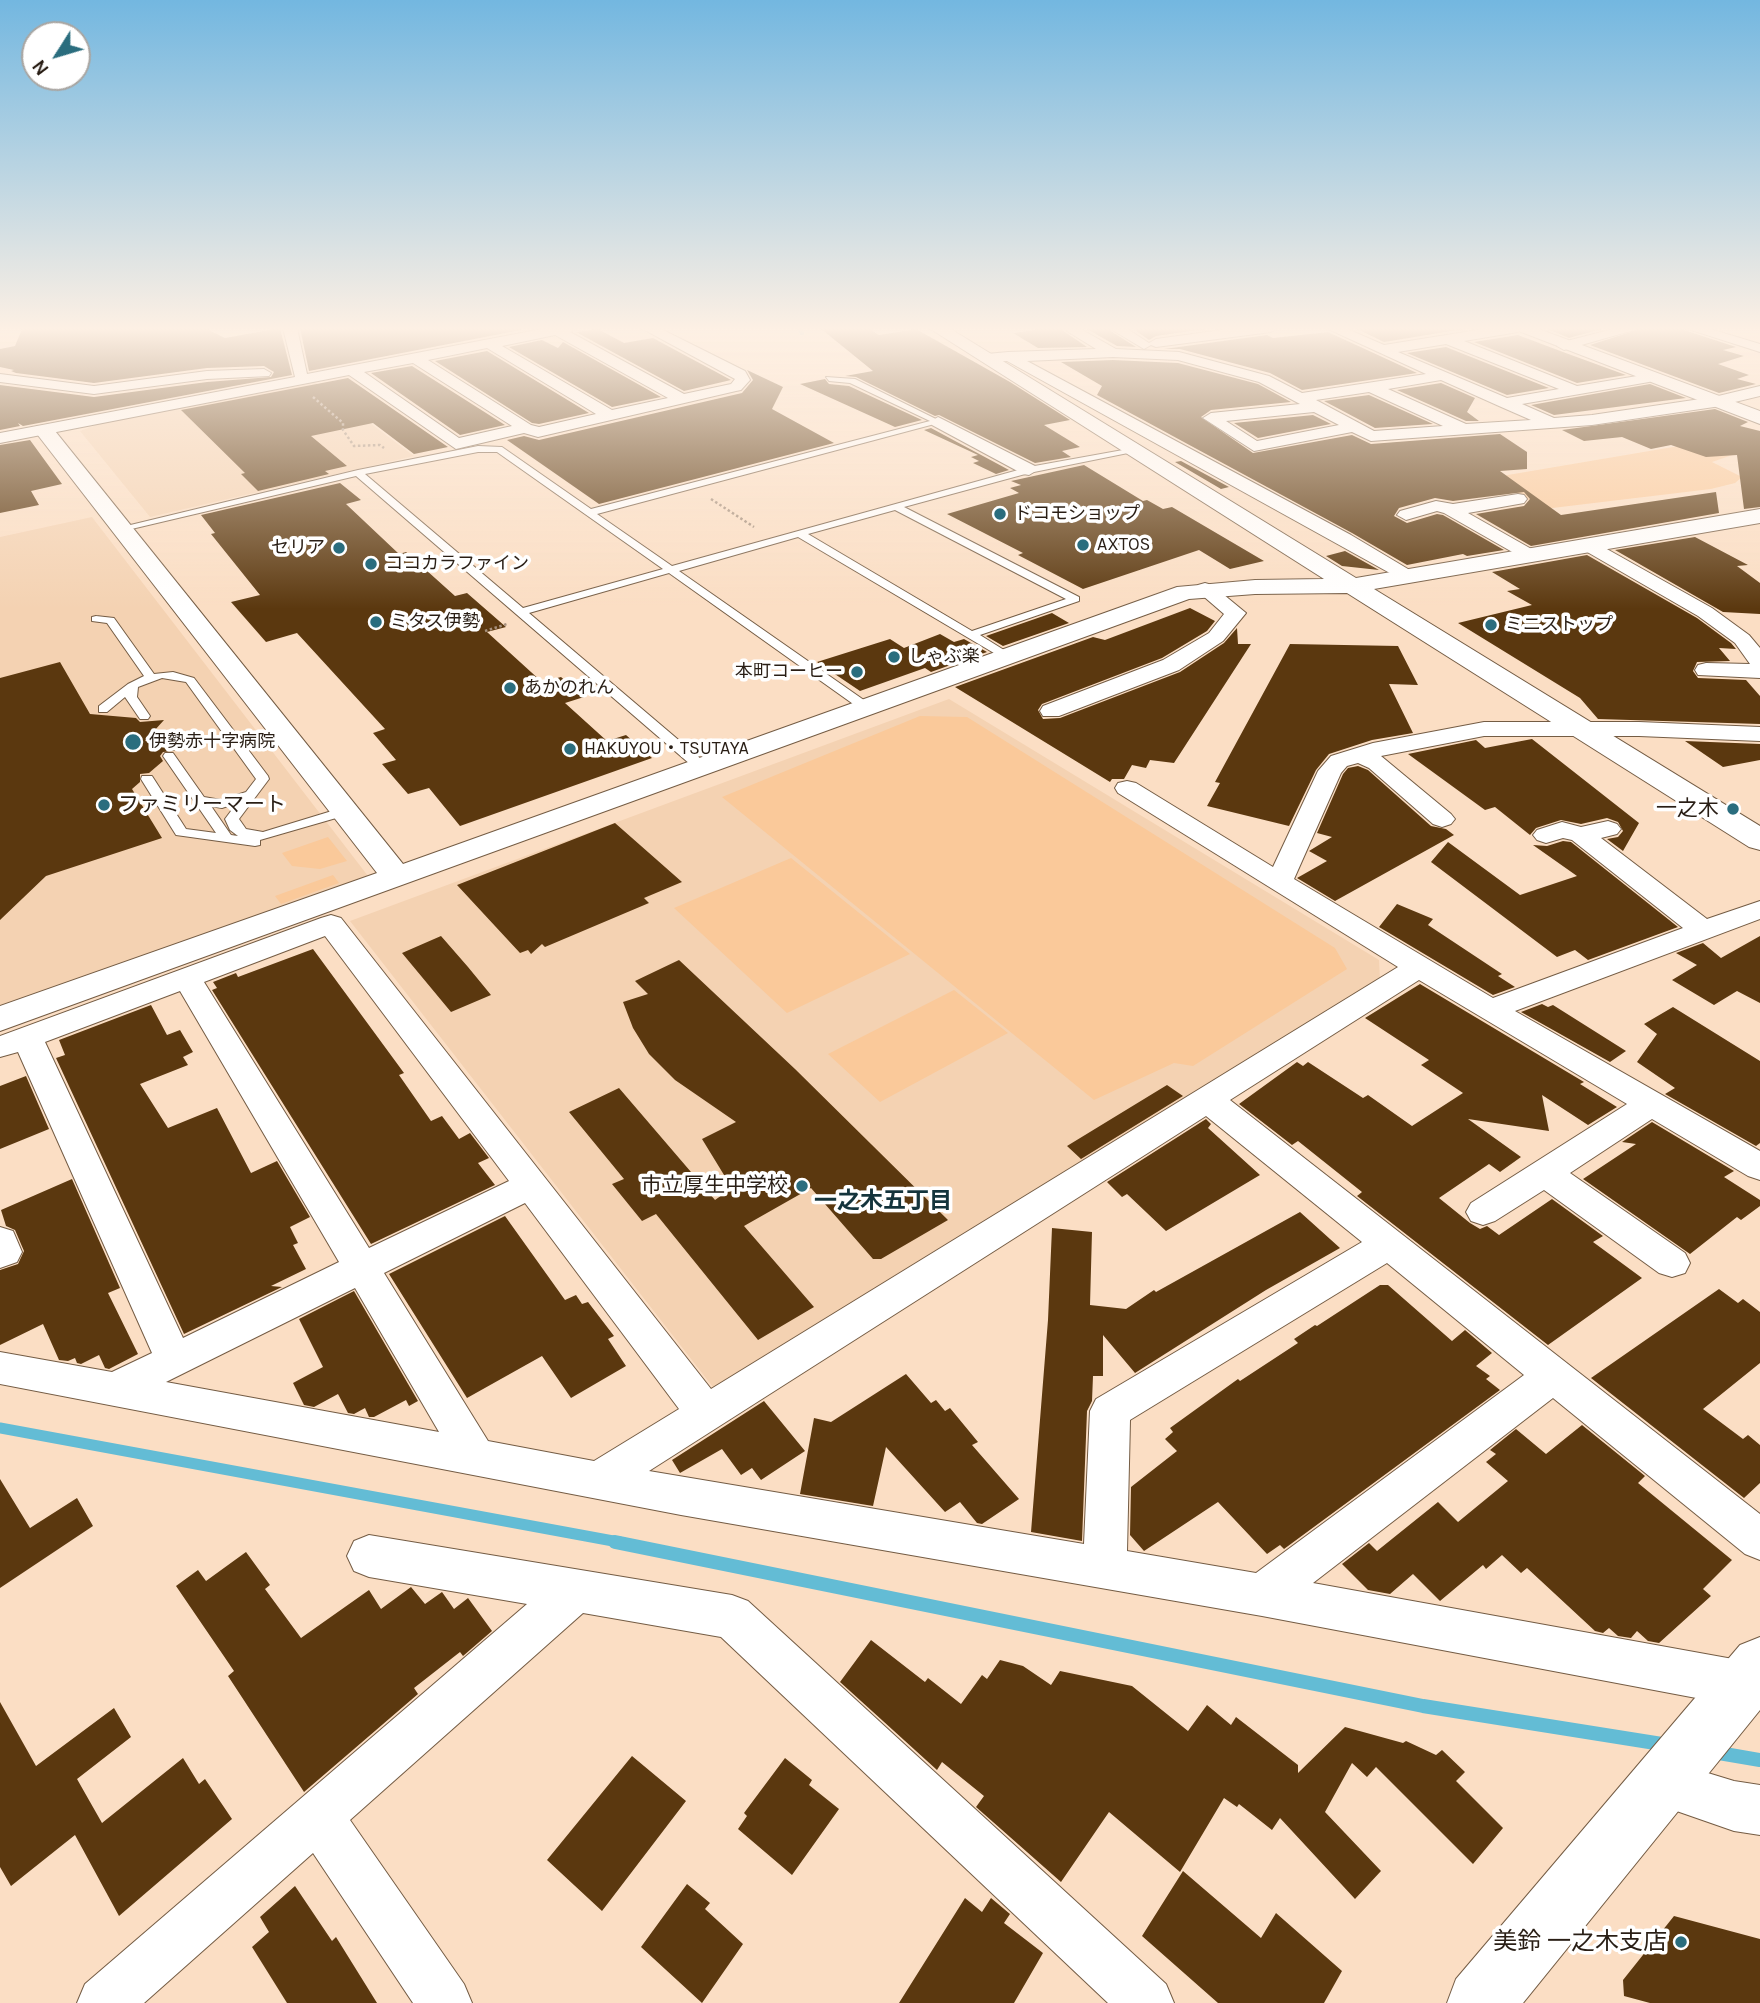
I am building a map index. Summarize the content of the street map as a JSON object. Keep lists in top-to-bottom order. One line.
{"districts":["一之木五丁目"],"places":["ドコモショップ","AXTOS","セリア","ココカラファイン","ミタス伊勢","ミニストップ","しゃぶ楽","本町コーヒー","あかのれん","伊勢赤十字病院","HAKUYOU・TSUTAYA","ファミリーマート","一之木","市立厚生中学校","美鈴 一之木支店"],"north":"bottom left"}
